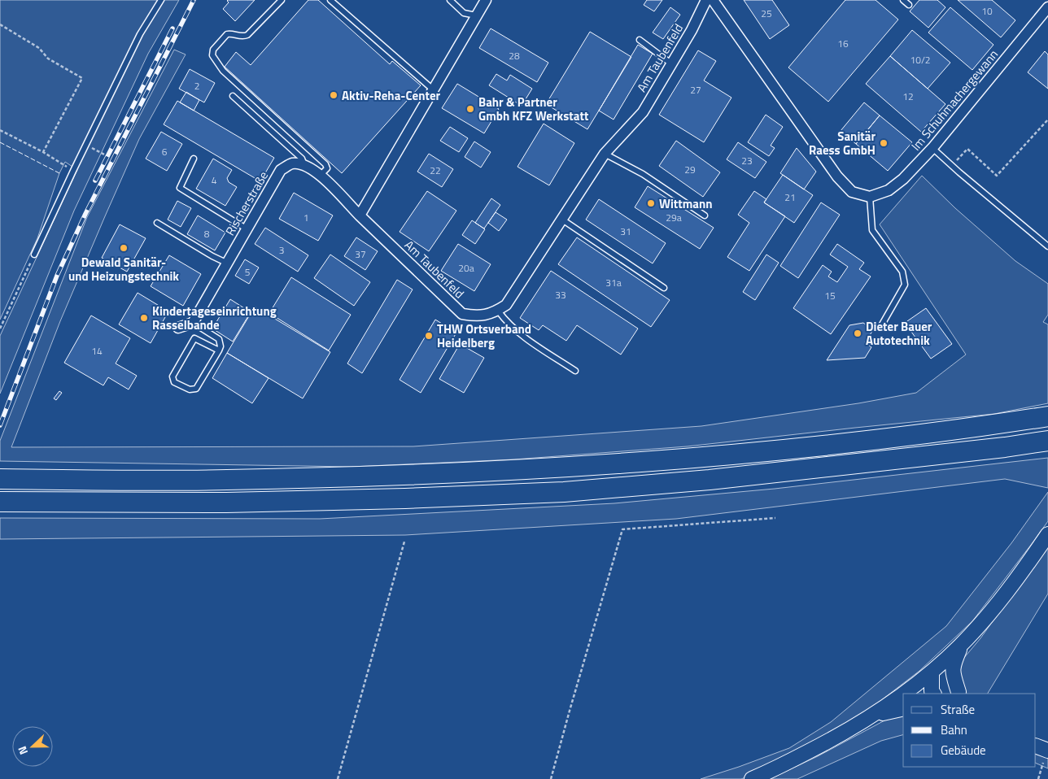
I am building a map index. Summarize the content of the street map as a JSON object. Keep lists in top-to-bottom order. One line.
{"streets":{"street":["Am Taubenfeld","Im Schuhmachergewann","Rischerstraße"]},"places":["Aktiv-Reha-Center","Bahr & Partner Gmbh KFZ Werkstatt","Sanitär Raess GmbH","Wittmann","Dewald Sanitär- und Heizungstechnik","Kindertageseinrichtung Rasselbande","Dieter Bauer Autotechnik","THW Ortsverband Heidelberg"],"house_numbers":["10","25","16","28","10/2","2","27","12","6","23","29","22","4","21","1","29a","31","8","3","37","20a","5","31a","33","15","14"],"legend":["Straße","Bahn","Gebäude"],"north":"left"}
